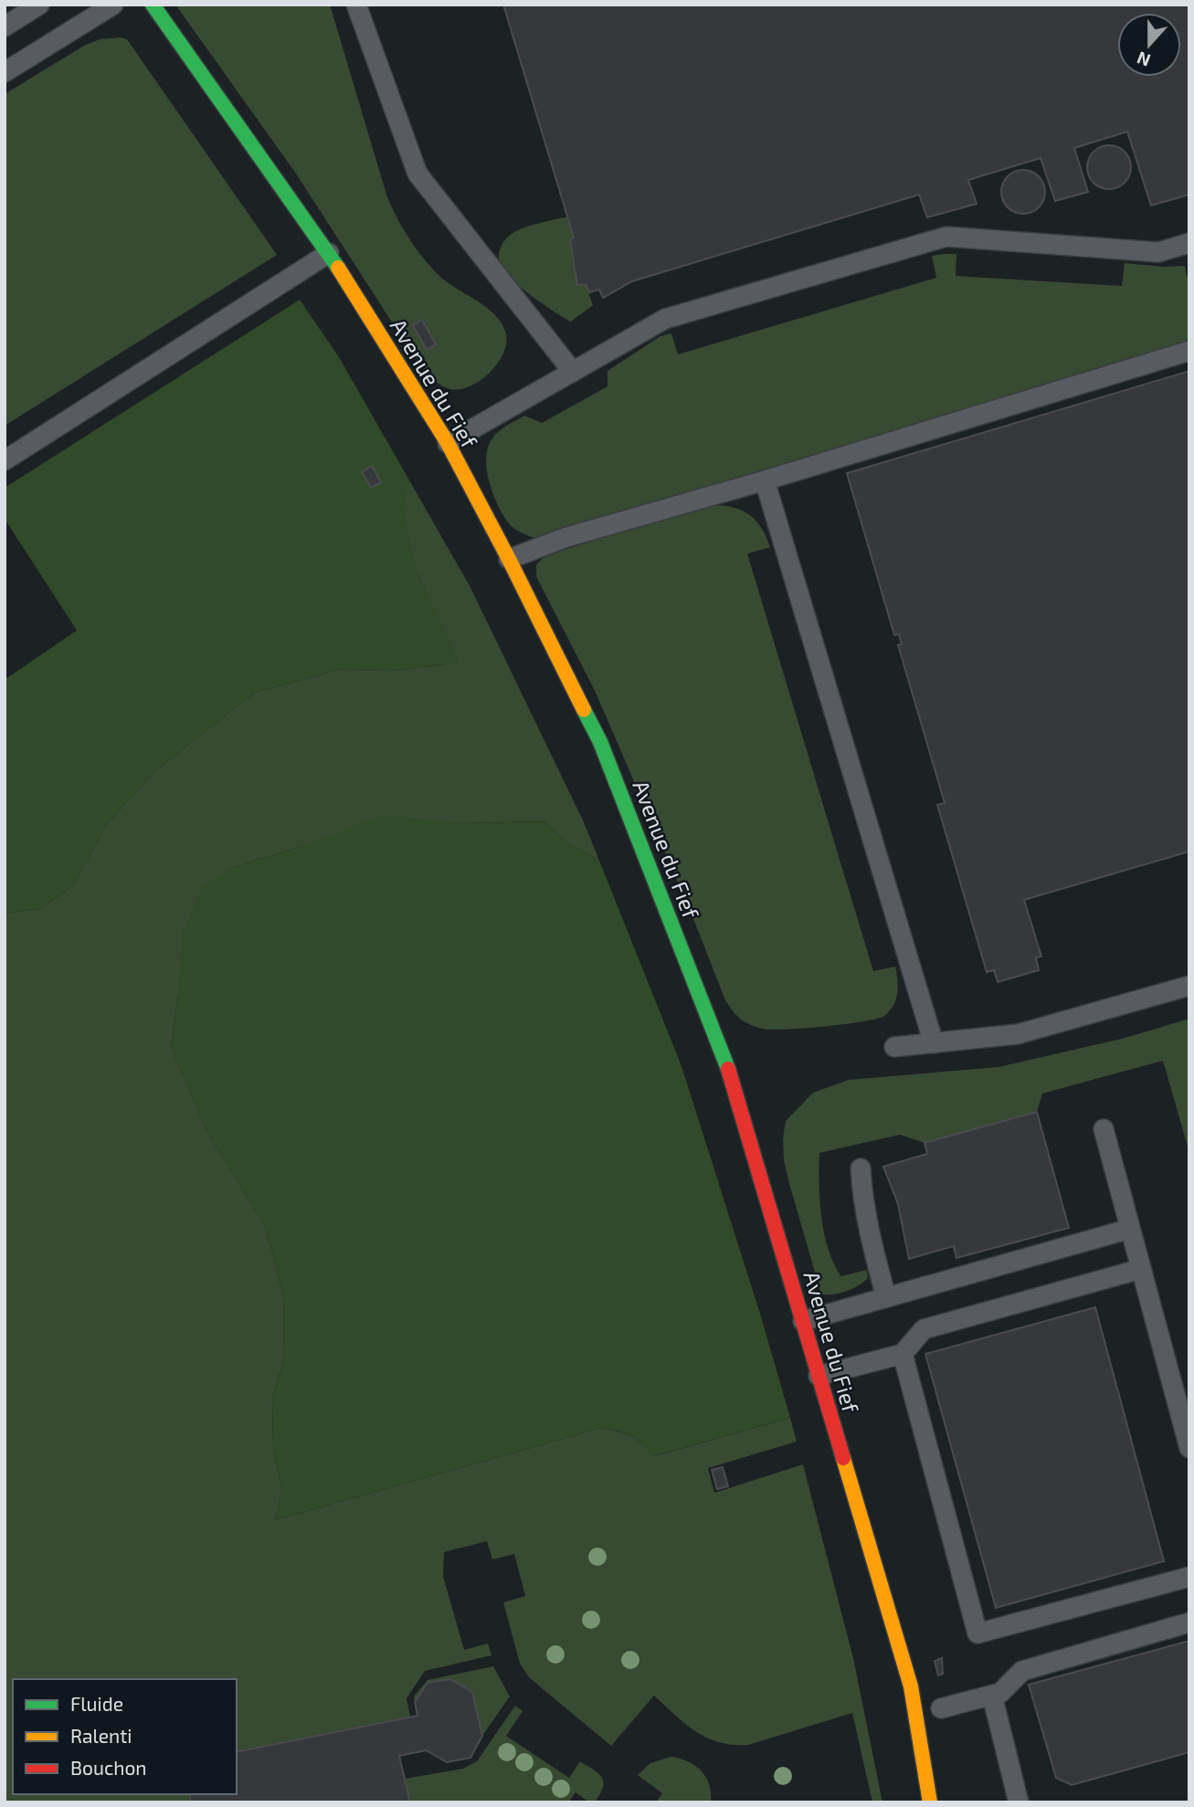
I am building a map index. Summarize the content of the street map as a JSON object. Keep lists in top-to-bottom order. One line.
{"streets":{"street":["Avenue du Fief"]},"legend":["Fluide","Ralenti","Bouchon"],"north":"bottom"}
